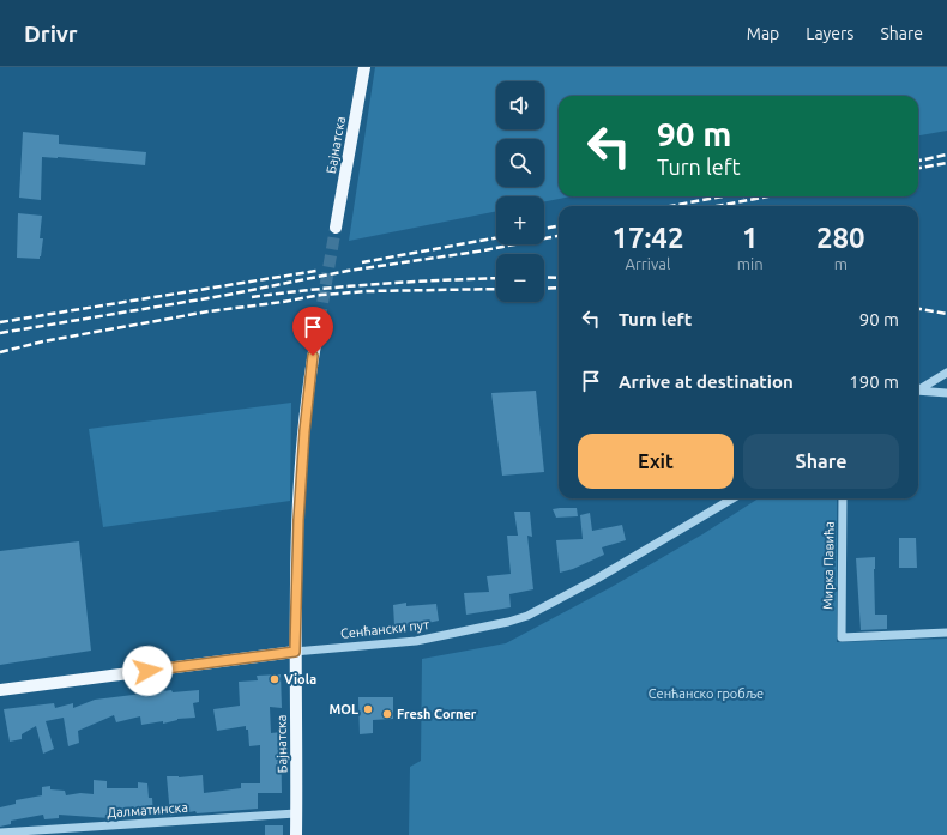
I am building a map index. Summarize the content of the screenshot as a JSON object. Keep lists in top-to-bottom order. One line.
{"streets":{"main road":["Бајнатска","Сенћански пут"],"street":["Мирка Павића","Далматинска"]},"crossings":[["Бајнатска","Сенћански пут"],["Бајнатска","Далматинска"]],"parks":["Сенћанско гробље"],"places":["Viola","MOL","Fresh Corner"],"page":{"header":"Drivr","nav":["Map","Layers","Share"],"map_buttons":["+","−"],"turn":["90 m","Turn left"],"eta":["17:42","Arrival","1","min","280","m"],"list":[{"name":"Turn left","value":"90 m"},{"name":"Arrive at destination","value":"190 m"}],"buttons":["Exit","Share"]}}
